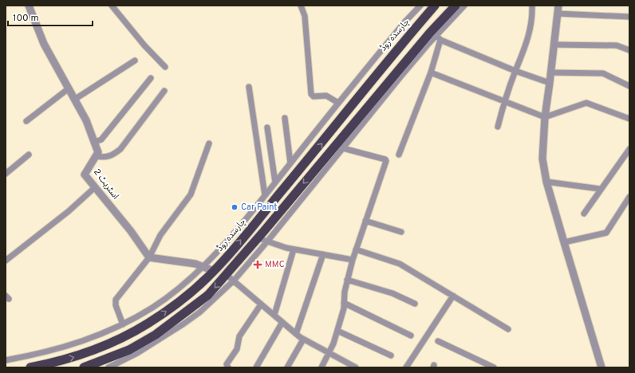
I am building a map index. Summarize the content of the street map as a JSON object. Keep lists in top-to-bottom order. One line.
{"streets":{"highway":["چارسدہ روڈ"],"street":["اسٹریٹ 2"]},"places":{"other":["Car Paint"],"health":["MMC"]},"scale_bar":"100 m"}
